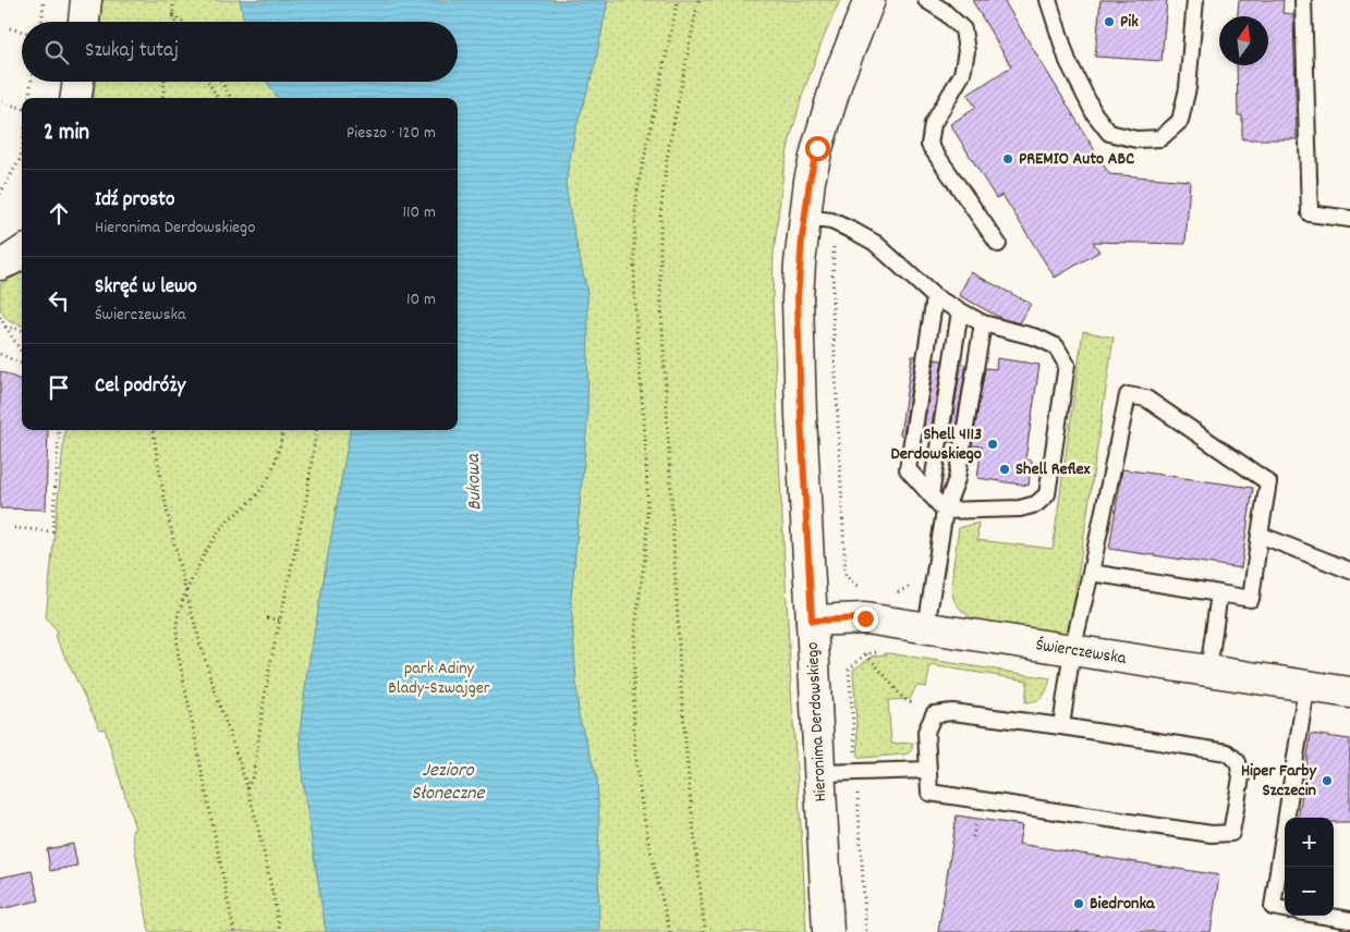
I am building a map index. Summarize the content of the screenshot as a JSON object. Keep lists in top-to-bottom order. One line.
{"streets":{"main road":["Świerczewska","Hieronima Derdowskiego"]},"crossings":[["Świerczewska","Hieronima Derdowskiego"]],"water":["Bukowa","Jezioro Słoneczne"],"parks":["park Adiny Blady-Szwajger"],"places":["Pik","PREMIO Auto ABC","Shell 4113 Derdowskiego","Shell Reflex","Hiper Farby Szczecin","Biedronka"],"north":"top","page":{"search":"Szukaj tutaj","heading":["2 min","Pieszo · 120 m"],"list":[["Idź prosto","Hieronima Derdowskiego","110 m"],["Skręć w lewo","Świerczewska","10 m"],"Cel podróży"],"map_buttons":["+","−"]}}
